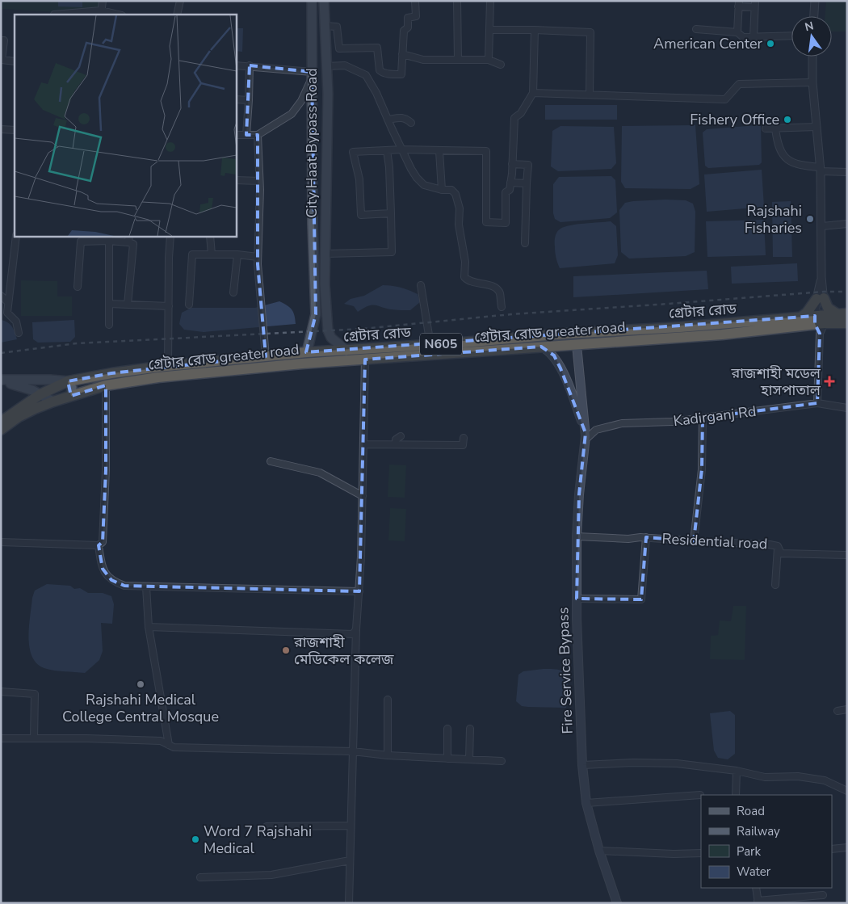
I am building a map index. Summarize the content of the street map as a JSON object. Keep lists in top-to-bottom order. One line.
{"streets":{"highway":["গ্রেটার রোড","গ্রেটার রোড greater road","N605"],"main road":["City Haat Bypass Road","Fire Service Bypass"],"street":["Kadirganj Rd","Residential road"]},"crossings":[["City Haat Bypass Road","গ্রেটার রোড"],["গ্রেটার রোড","গ্রেটার রোড greater road"],["গ্রেটার রোড","N605"],["গ্রেটার রোড greater road","N605"],["গ্রেটার রোড greater road","Fire Service Bypass"],["Kadirganj Rd","Fire Service Bypass"],["Residential road","Fire Service Bypass"]],"places":{"other":["American Center","Fishery Office","Rajshahi Fisharies","রাজশাহী মেডিকেল কলেজ","Rajshahi Medical College Central Mosque","Word 7 Rajshahi Medical"],"health":["রাজশাহী মডেল হাসপাতাল"]},"legend":["Road","Railway","Park","Water"],"north":"top"}
